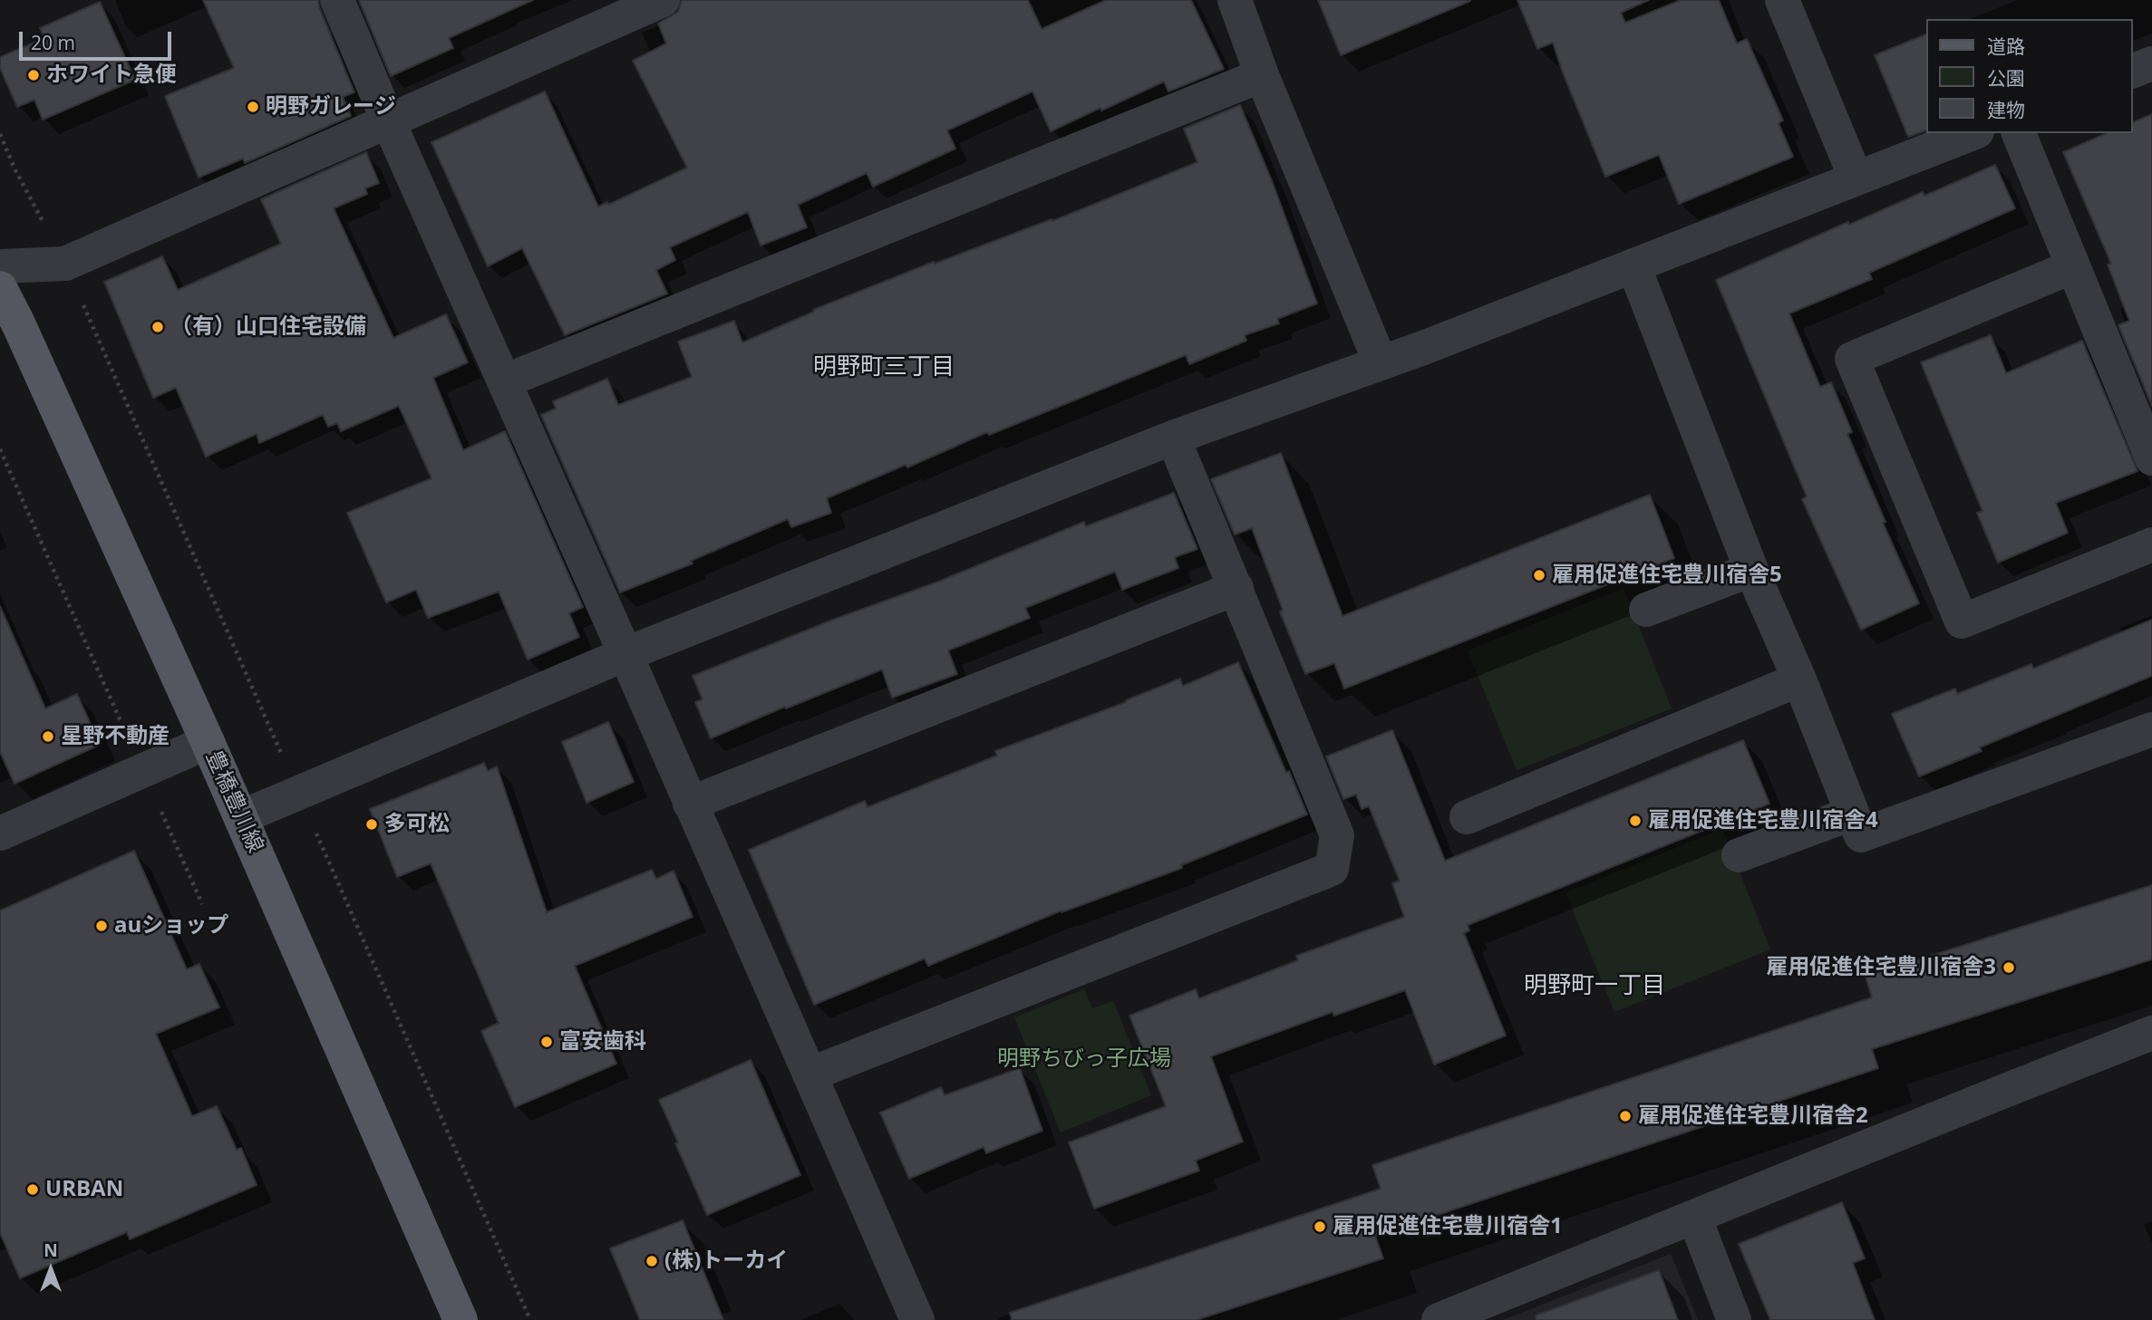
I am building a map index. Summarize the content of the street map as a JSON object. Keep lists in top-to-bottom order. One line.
{"streets":{"main road":["豊橋豊川線"]},"districts":["明野町三丁目","明野町一丁目"],"parks":["明野ちびっ子広場"],"places":["ホワイト急便","明野ガレージ","（有）山口住宅設備","雇用促進住宅豊川宿舎5","星野不動産","雇用促進住宅豊川宿舎4","多可松","auショップ","雇用促進住宅豊川宿舎3","富安歯科","雇用促進住宅豊川宿舎2","URBAN","雇用促進住宅豊川宿舎1","(株)トーカイ"],"legend":["道路","公園","建物"],"scale_bar":"20 m","north":"top"}
